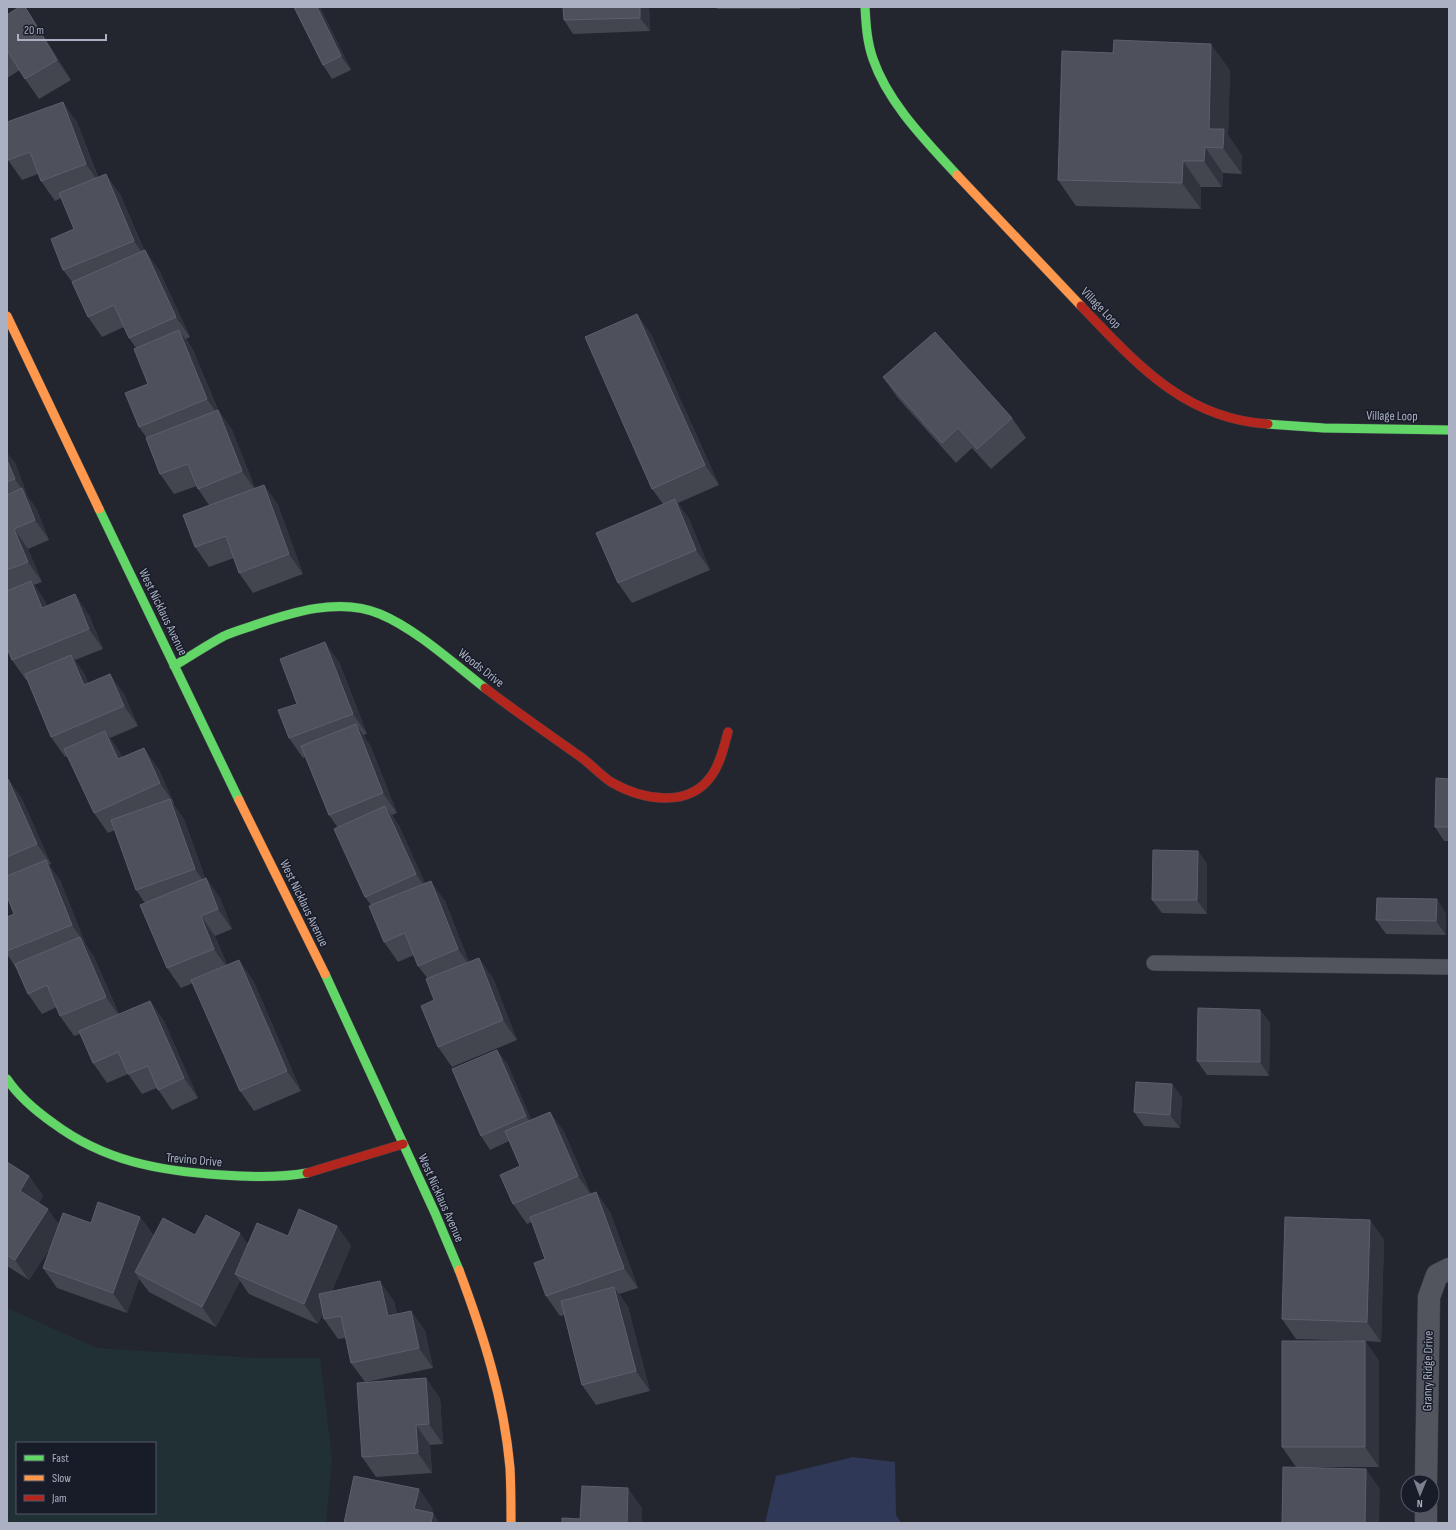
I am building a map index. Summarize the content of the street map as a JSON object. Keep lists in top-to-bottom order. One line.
{"streets":{"street":["Village Loop","West Nicklaus Avenue","Woods Drive","Trevino Drive","Granry Ridge Drive"]},"crossings":[["West Nicklaus Avenue","Woods Drive"],["West Nicklaus Avenue","Trevino Drive"]],"legend":["Fast","Slow","Jam"],"scale_bar":"20 m","north":"bottom"}
